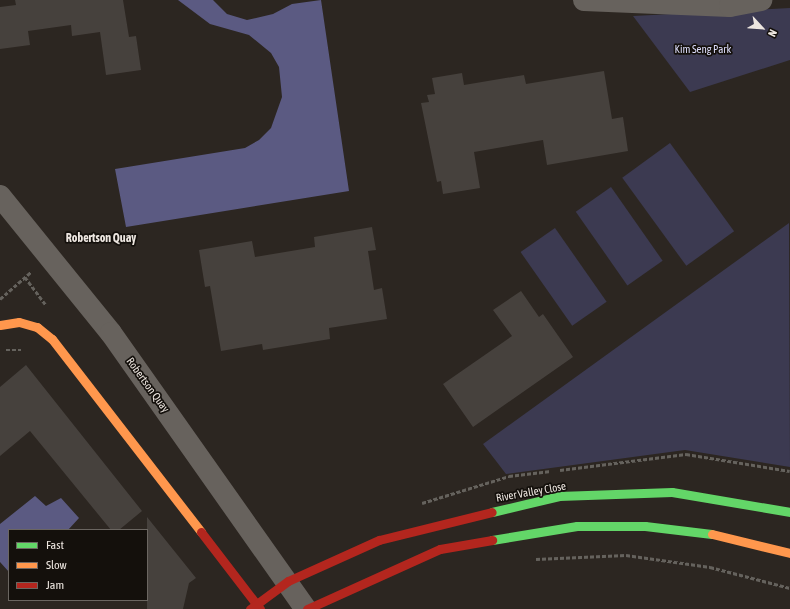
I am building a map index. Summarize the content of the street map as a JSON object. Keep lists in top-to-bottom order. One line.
{"streets":{"street":["Robertson Quay","River Valley Close"]},"crossings":[["Robertson Quay","River Valley Close"]],"districts":["Robertson Quay"],"parks":["Kim Seng Park"],"legend":["Fast","Slow","Jam"],"north":"bottom right"}
